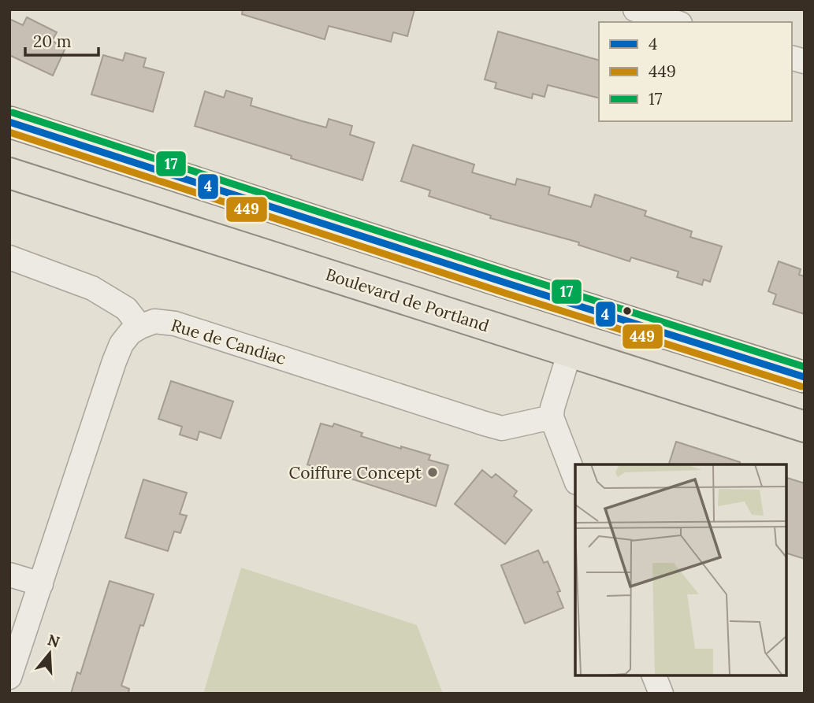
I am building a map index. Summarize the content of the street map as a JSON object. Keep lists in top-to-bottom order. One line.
{"streets":{"main road":["Boulevard de Portland"],"street":["Rue de Candiac"]},"places":["Coiffure Concept"],"lines":["transit line 17","transit line 4","transit line 449"],"legend":["4","449","17"],"scale_bar":"20 m","north":"top"}
